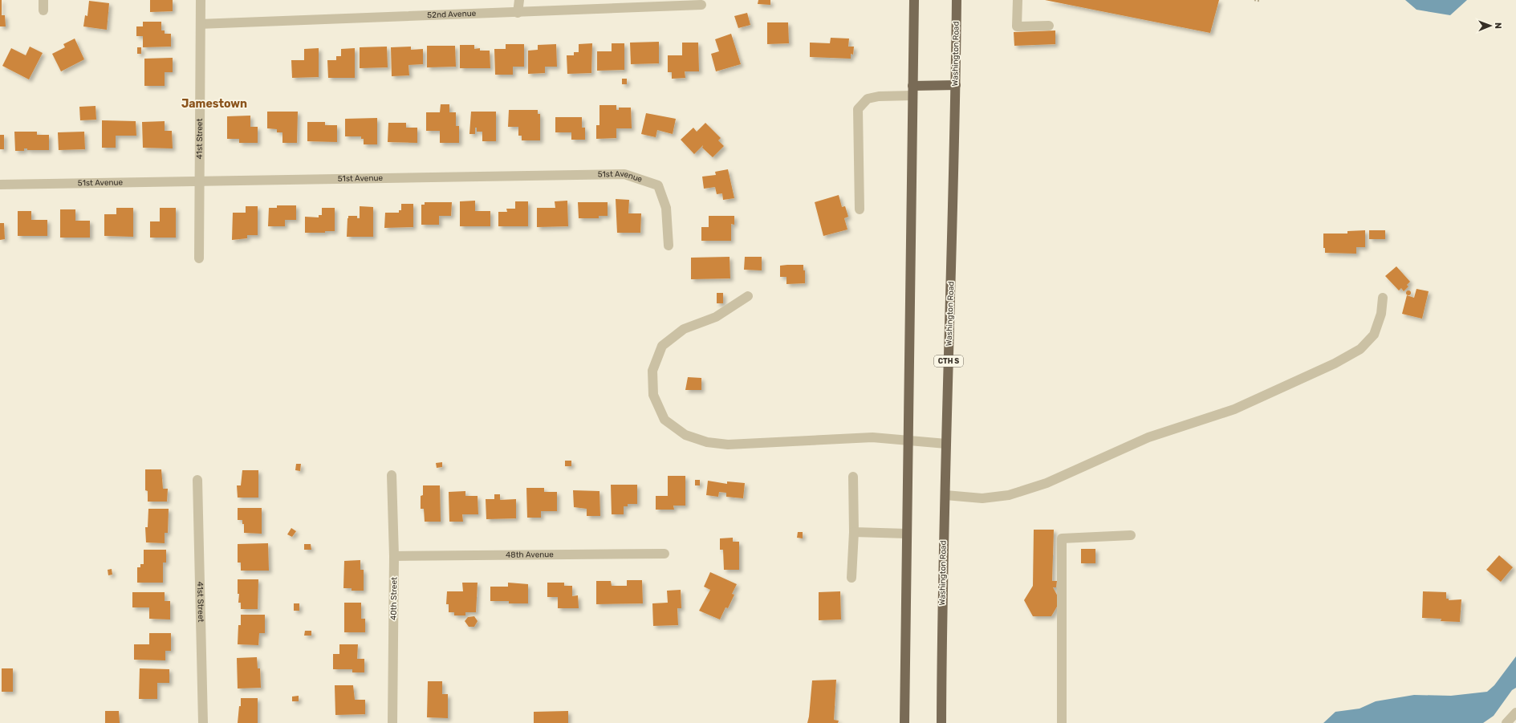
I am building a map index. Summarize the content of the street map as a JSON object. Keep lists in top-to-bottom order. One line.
{"streets":{"main road":["Washington Road","CTH S"],"street":["52nd Avenue","41st Street","51st Avenue","48th Avenue","40th Street"]},"crossings":[["52nd Avenue","41st Street"],["41st Street","51st Avenue"],["48th Avenue","40th Street"]],"districts":["Jamestown"],"north":"right"}
